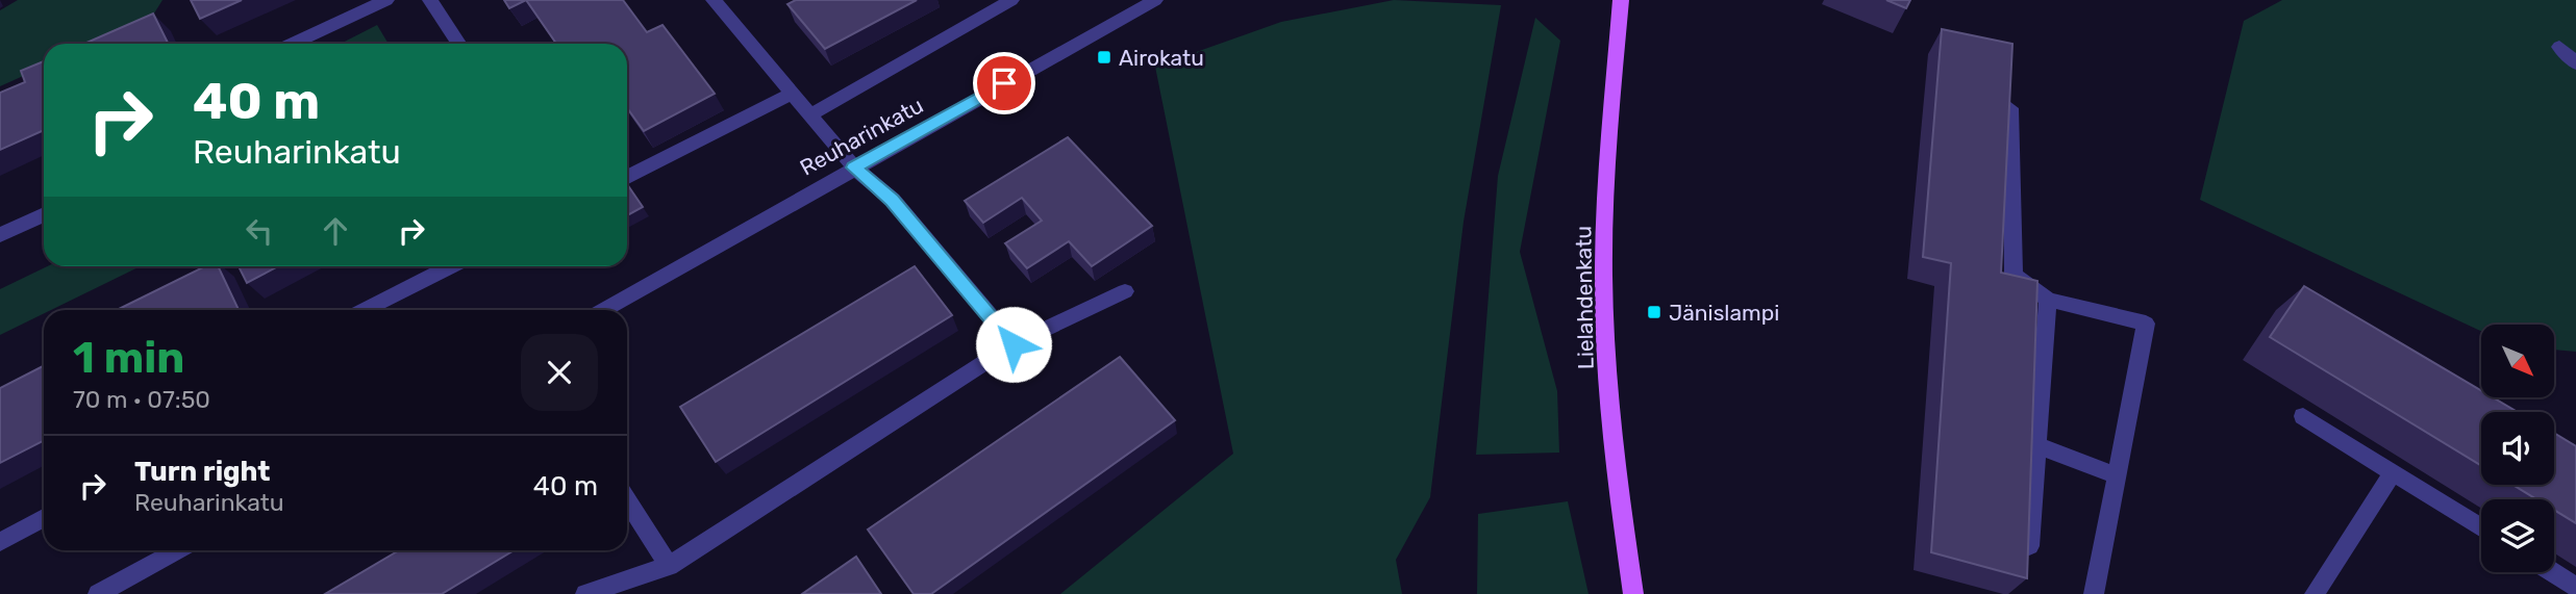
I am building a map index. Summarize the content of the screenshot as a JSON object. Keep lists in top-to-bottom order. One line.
{"streets":{"main road":["Lielahdenkatu"],"street":["Reuharinkatu"]},"places":{"transit":["Airokatu","Jänislampi"]},"north":"bottom right","page":{"turn":["40 m","Reuharinkatu"],"heading":["1 min","70 m · 07:50"],"list":[{"name":"Turn right","note":"Reuharinkatu","value":"40 m"}]}}
